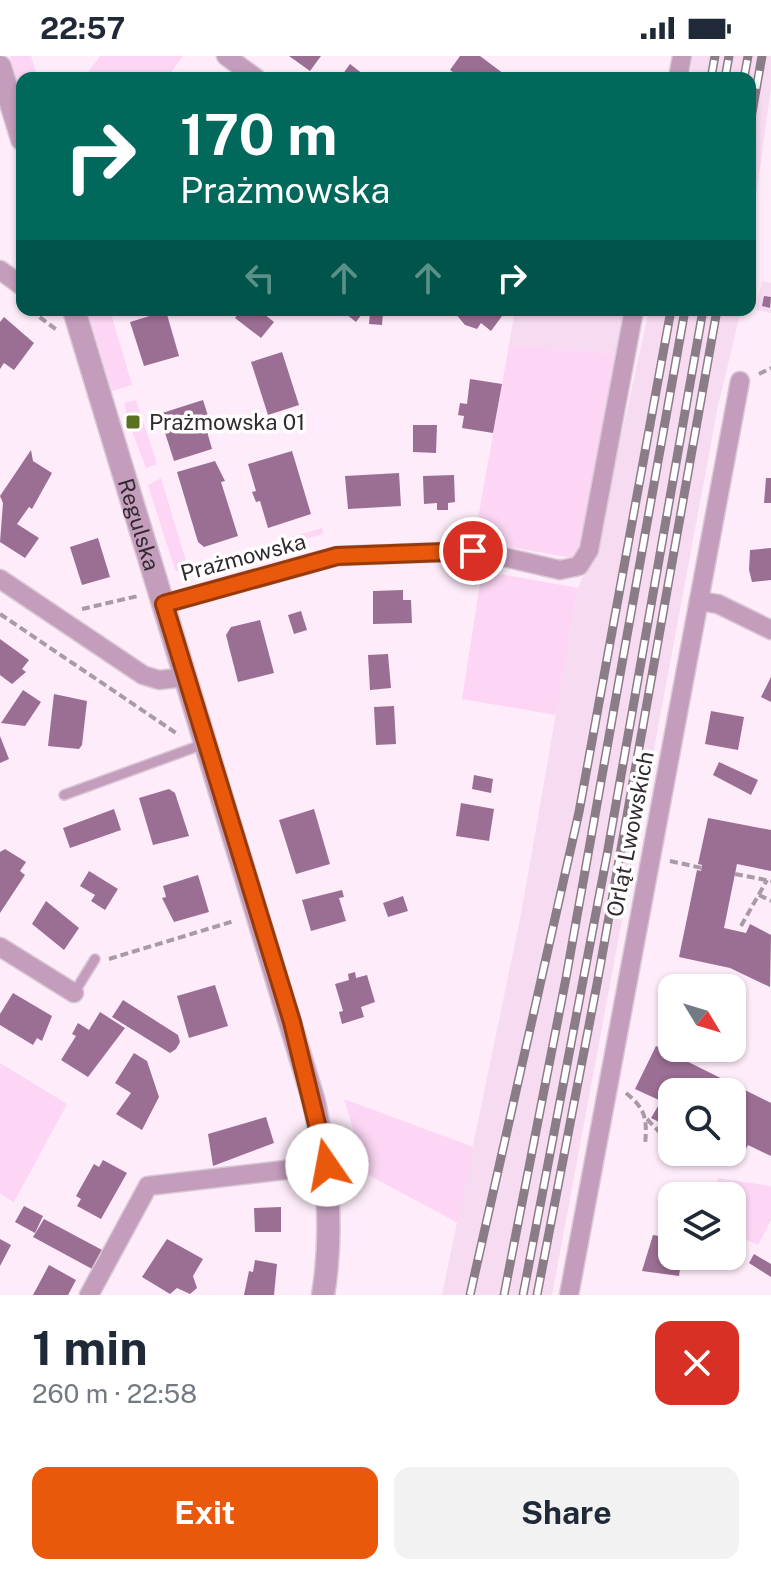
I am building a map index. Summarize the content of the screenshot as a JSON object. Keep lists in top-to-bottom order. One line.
{"streets":{"street":["Regulska","Prażmowska","Orląt Lwowskich"]},"crossings":[["Regulska","Prażmowska"]],"places":{"transit":["Prażmowska 01"]},"north":"bottom right","page":{"status":"22:57","turn":["170 m","Prażmowska"],"heading":["1 min","260 m · 22:58"],"buttons":["Exit","Share"]}}
